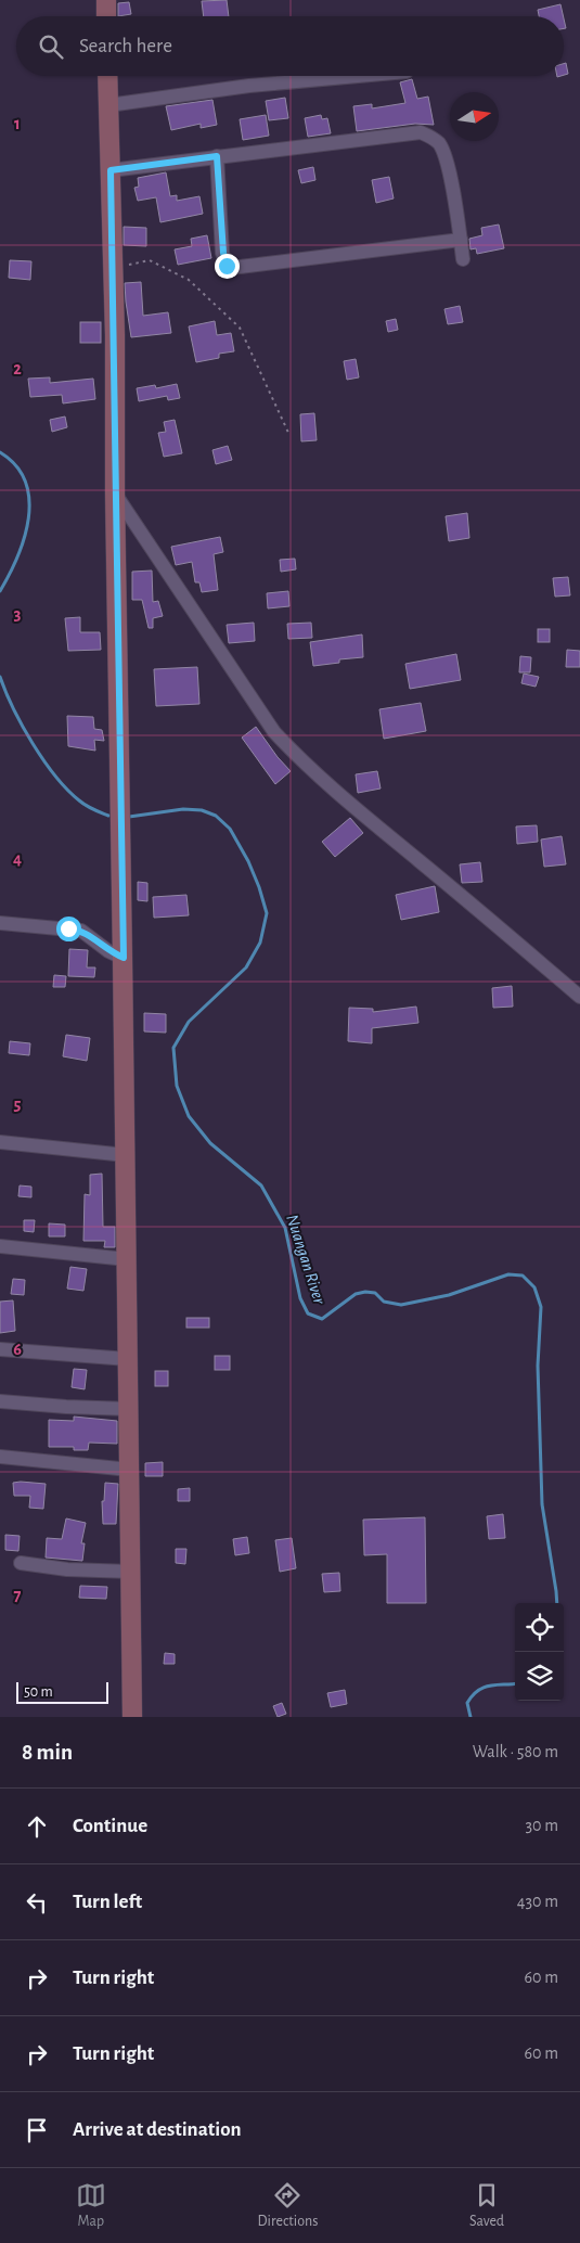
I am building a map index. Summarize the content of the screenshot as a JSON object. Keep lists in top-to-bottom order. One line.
{"water":["Nuangan River"],"scale_bar":"50 m","north":"right","page":{"search":"Search here","scale":"50 m","heading":["8 min","Walk · 580 m"],"list":[["Continue","30 m"],["Turn left","430 m"],["Turn right","60 m"],["Turn right","60 m"],"Arrive at destination"],"nav":["Map","Directions","Saved"]},"grid":{"rows":["1","2","3","4","5","6","7"]}}
